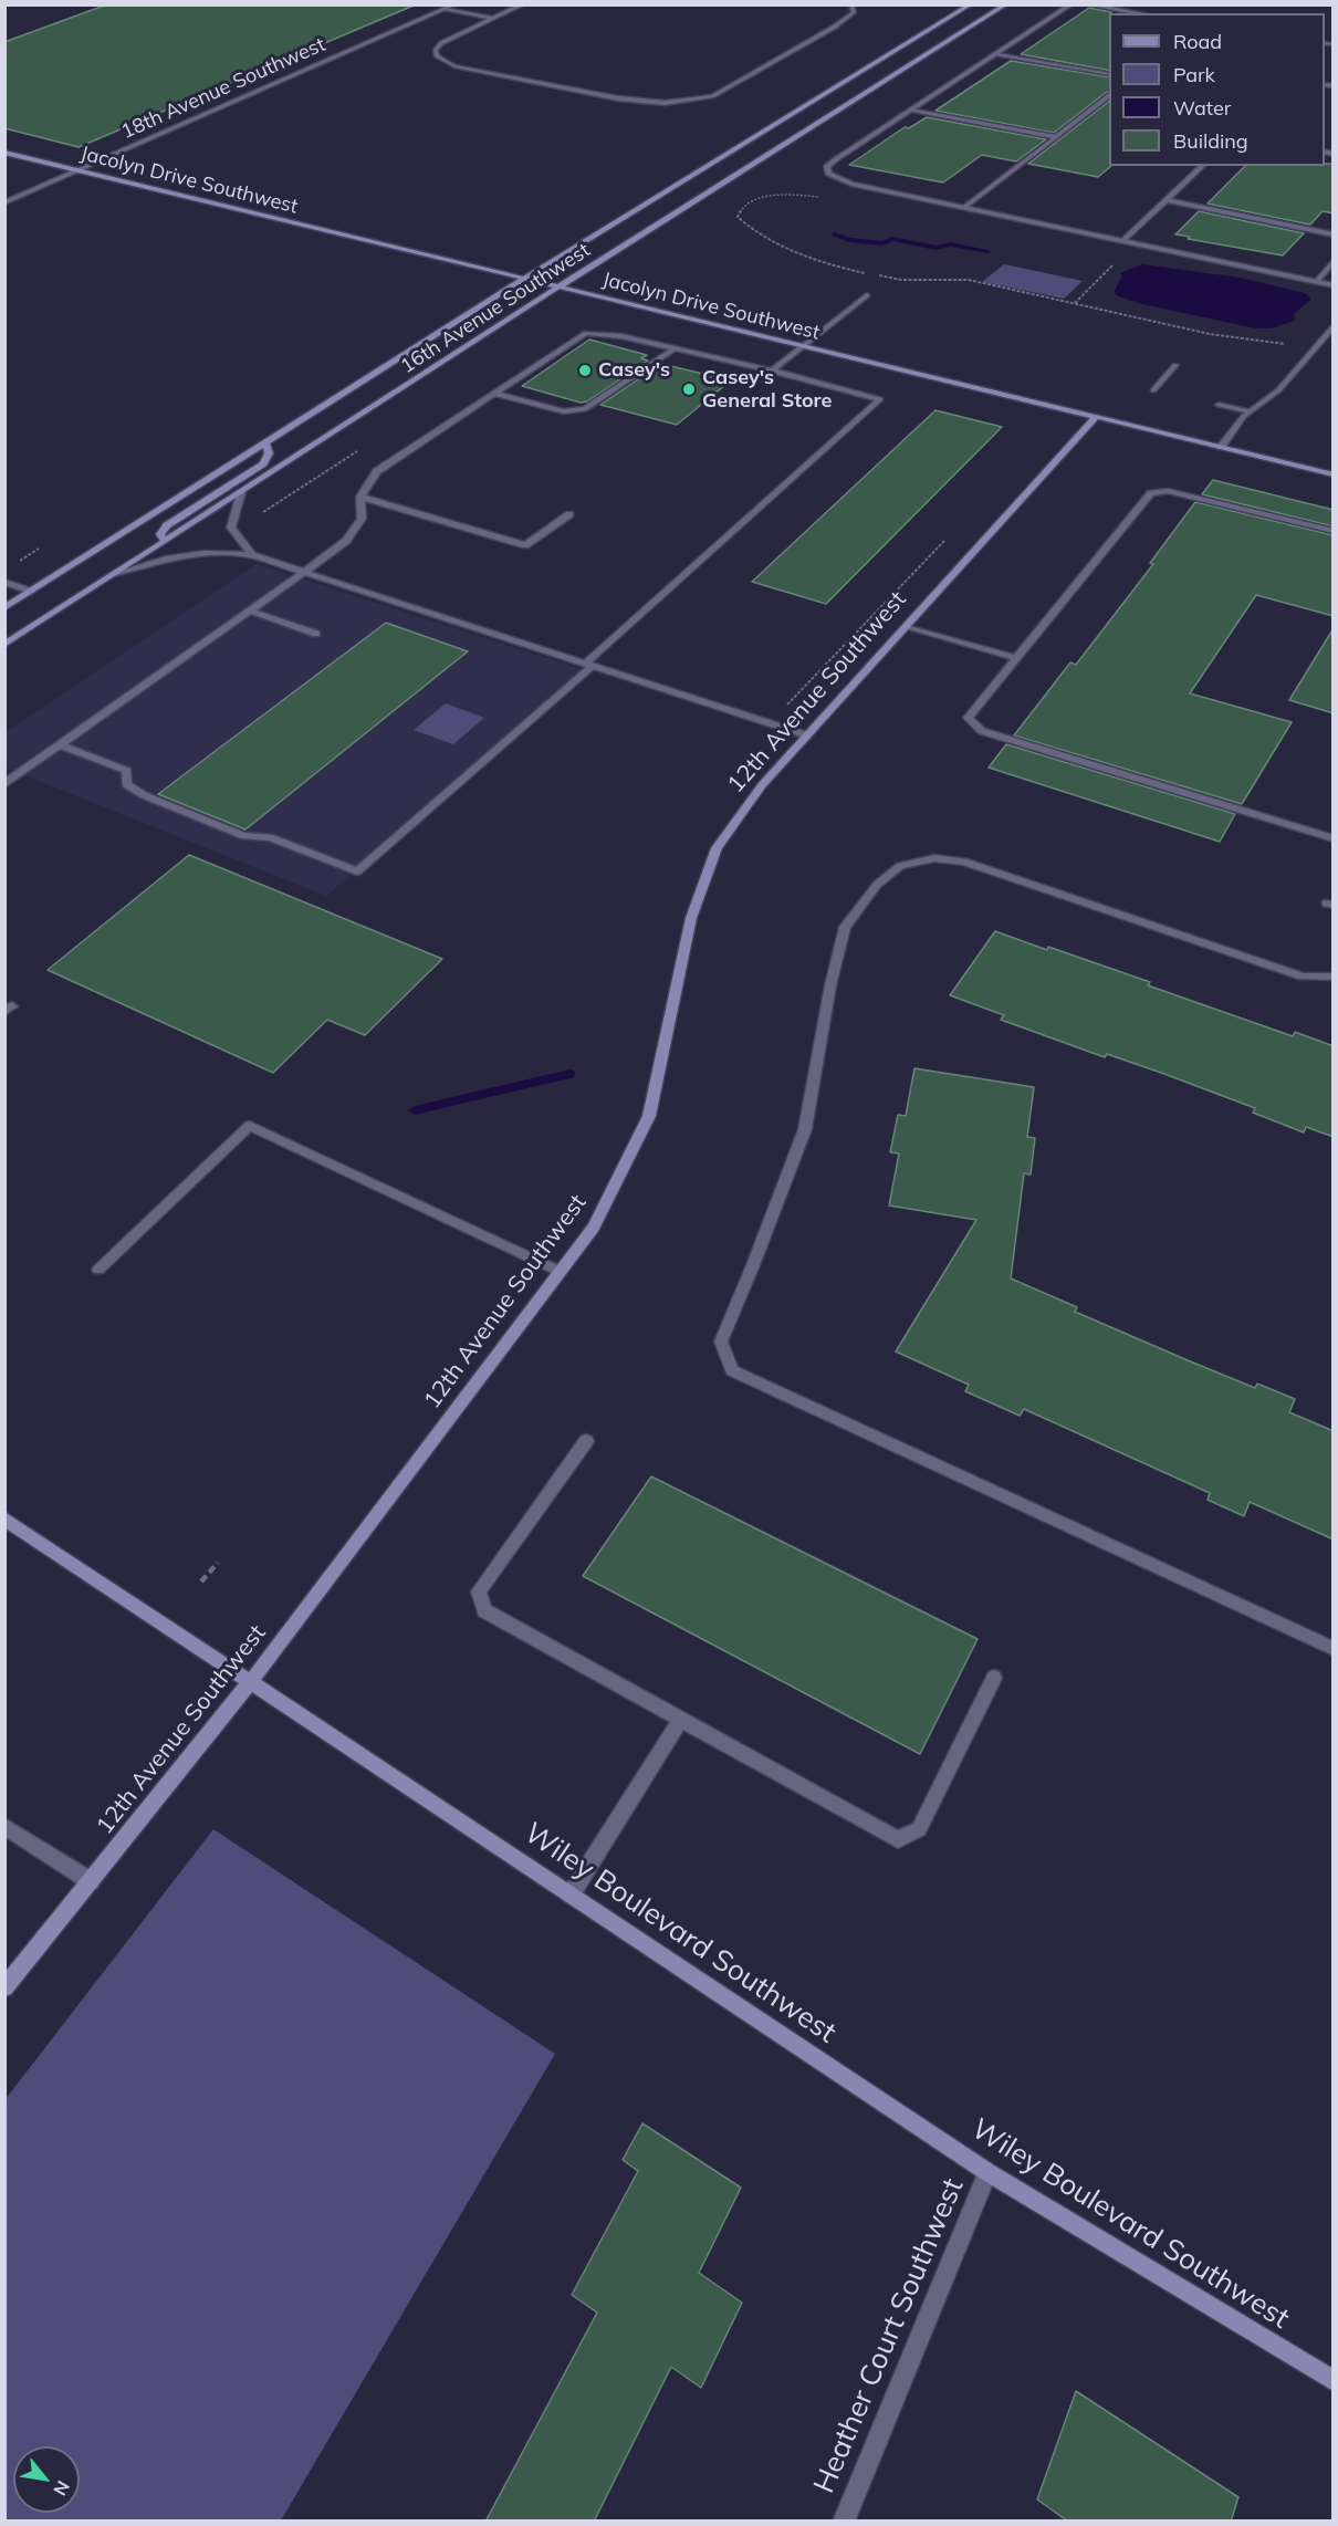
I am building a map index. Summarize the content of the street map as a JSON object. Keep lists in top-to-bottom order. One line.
{"streets":{"main road":["Jacolyn Drive Southwest","16th Avenue Southwest","12th Avenue Southwest","Wiley Boulevard Southwest"],"street":["18th Avenue Southwest","Heather Court Southwest"]},"crossings":[["18th Avenue Southwest","Jacolyn Drive Southwest"],["Jacolyn Drive Southwest","16th Avenue Southwest"],["Jacolyn Drive Southwest","12th Avenue Southwest"],["12th Avenue Southwest","Wiley Boulevard Southwest"],["Wiley Boulevard Southwest","Heather Court Southwest"]],"places":["Casey's","Casey's General Store"],"legend":["Road","Park","Water","Building"],"north":"bottom right"}
